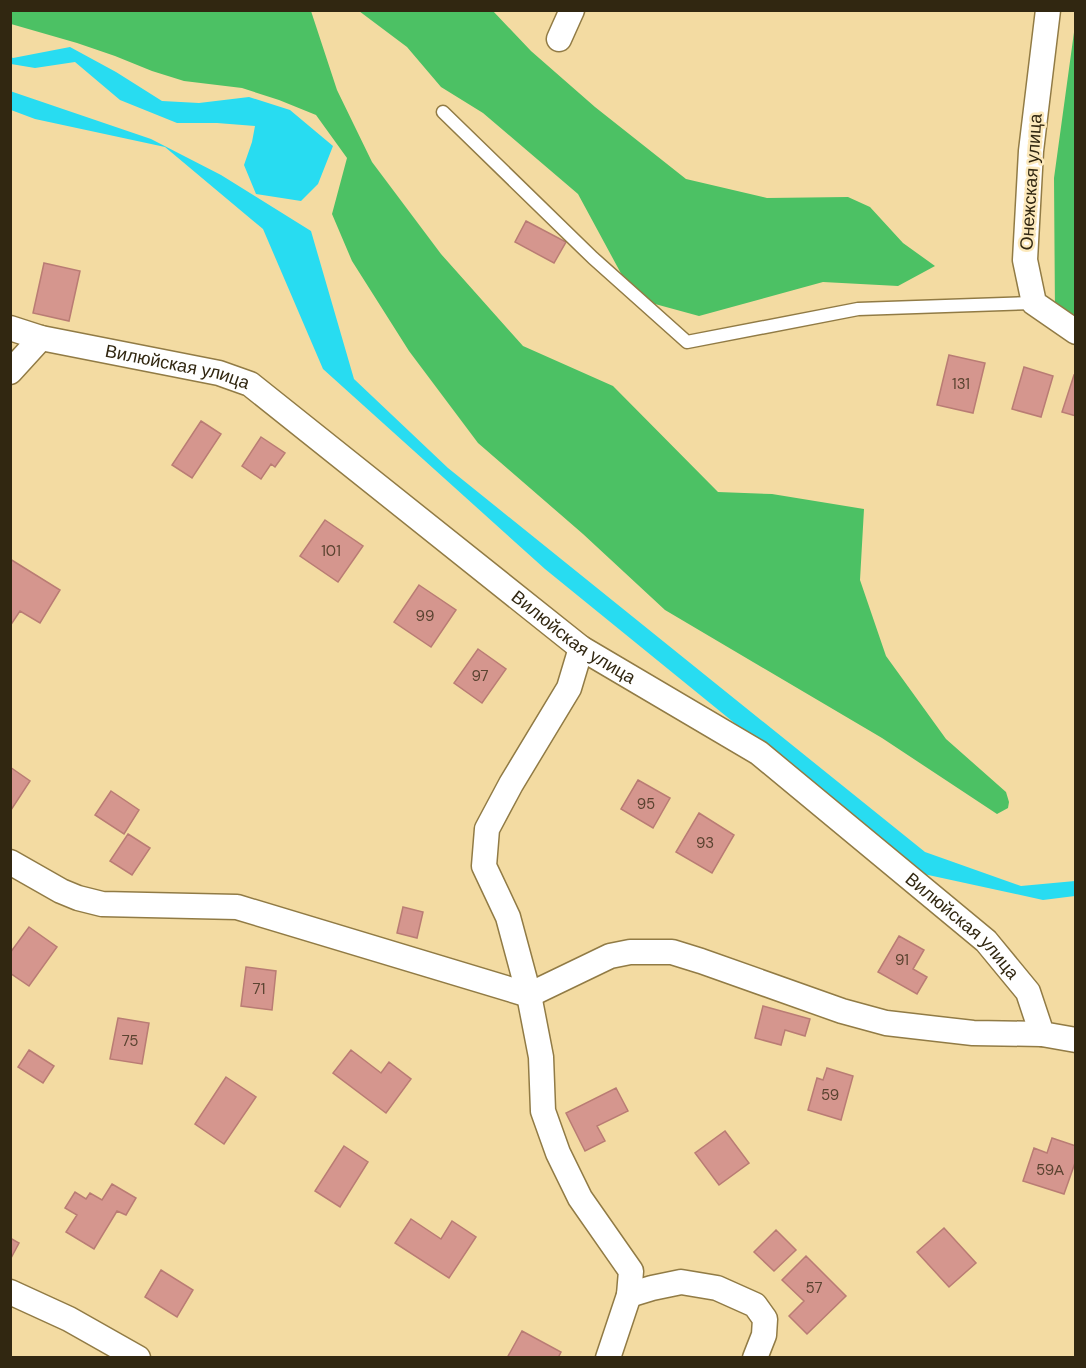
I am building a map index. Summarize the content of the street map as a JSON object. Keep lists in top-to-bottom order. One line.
{"streets":{"street":["Онежская улица","Вилюйская улица"]},"house_numbers":["131","101","99","97","95","93","91","71","75","59","59А","57"]}
